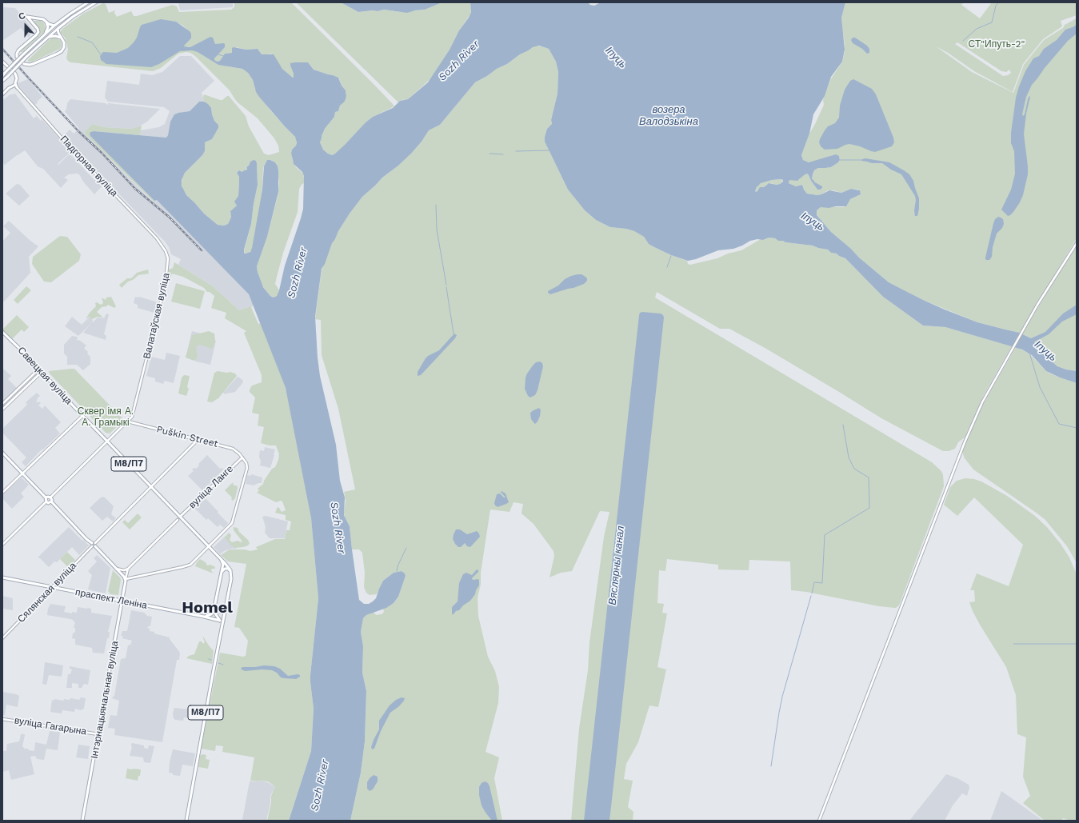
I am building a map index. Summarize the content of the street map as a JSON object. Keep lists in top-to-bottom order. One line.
{"streets":{"main road":["Савецкая вуліца","М8/П7","праспект Леніна","Інтэрнацыянальная вуліца"],"street":["Падгорная вуліца","Валатаўская вуліца","Puškin Street","вуліца Ланге","Сялянская вуліца","вуліца Гагарына"]},"crossings":[["Падгорная вуліца","Валатаўская вуліца"],["Валатаўская вуліца","Савецкая вуліца"],["Валатаўская вуліца","Puškin Street"],["Савецкая вуліца","М8/П7"],["Савецкая вуліца","вуліца Ланге"],["Савецкая вуліца","Сялянская вуліца"],["Puškin Street","вуліца Ланге"],["Puškin Street","Сялянская вуліца"],["М8/П7","вуліца Ланге"],["Сялянская вуліца","праспект Леніна"],["праспект Леніна","Інтэрнацыянальная вуліца"],["Інтэрнацыянальная вуліца","вуліца Гагарына"]],"districts":["Homel"],"water":["Іпуць","Sozh River","возера Валодзькіна","Вяслярны канал"],"parks":["СТ\"Ипуть-2\"","Сквер імя А. А. Грамыкі"],"north":"top"}
